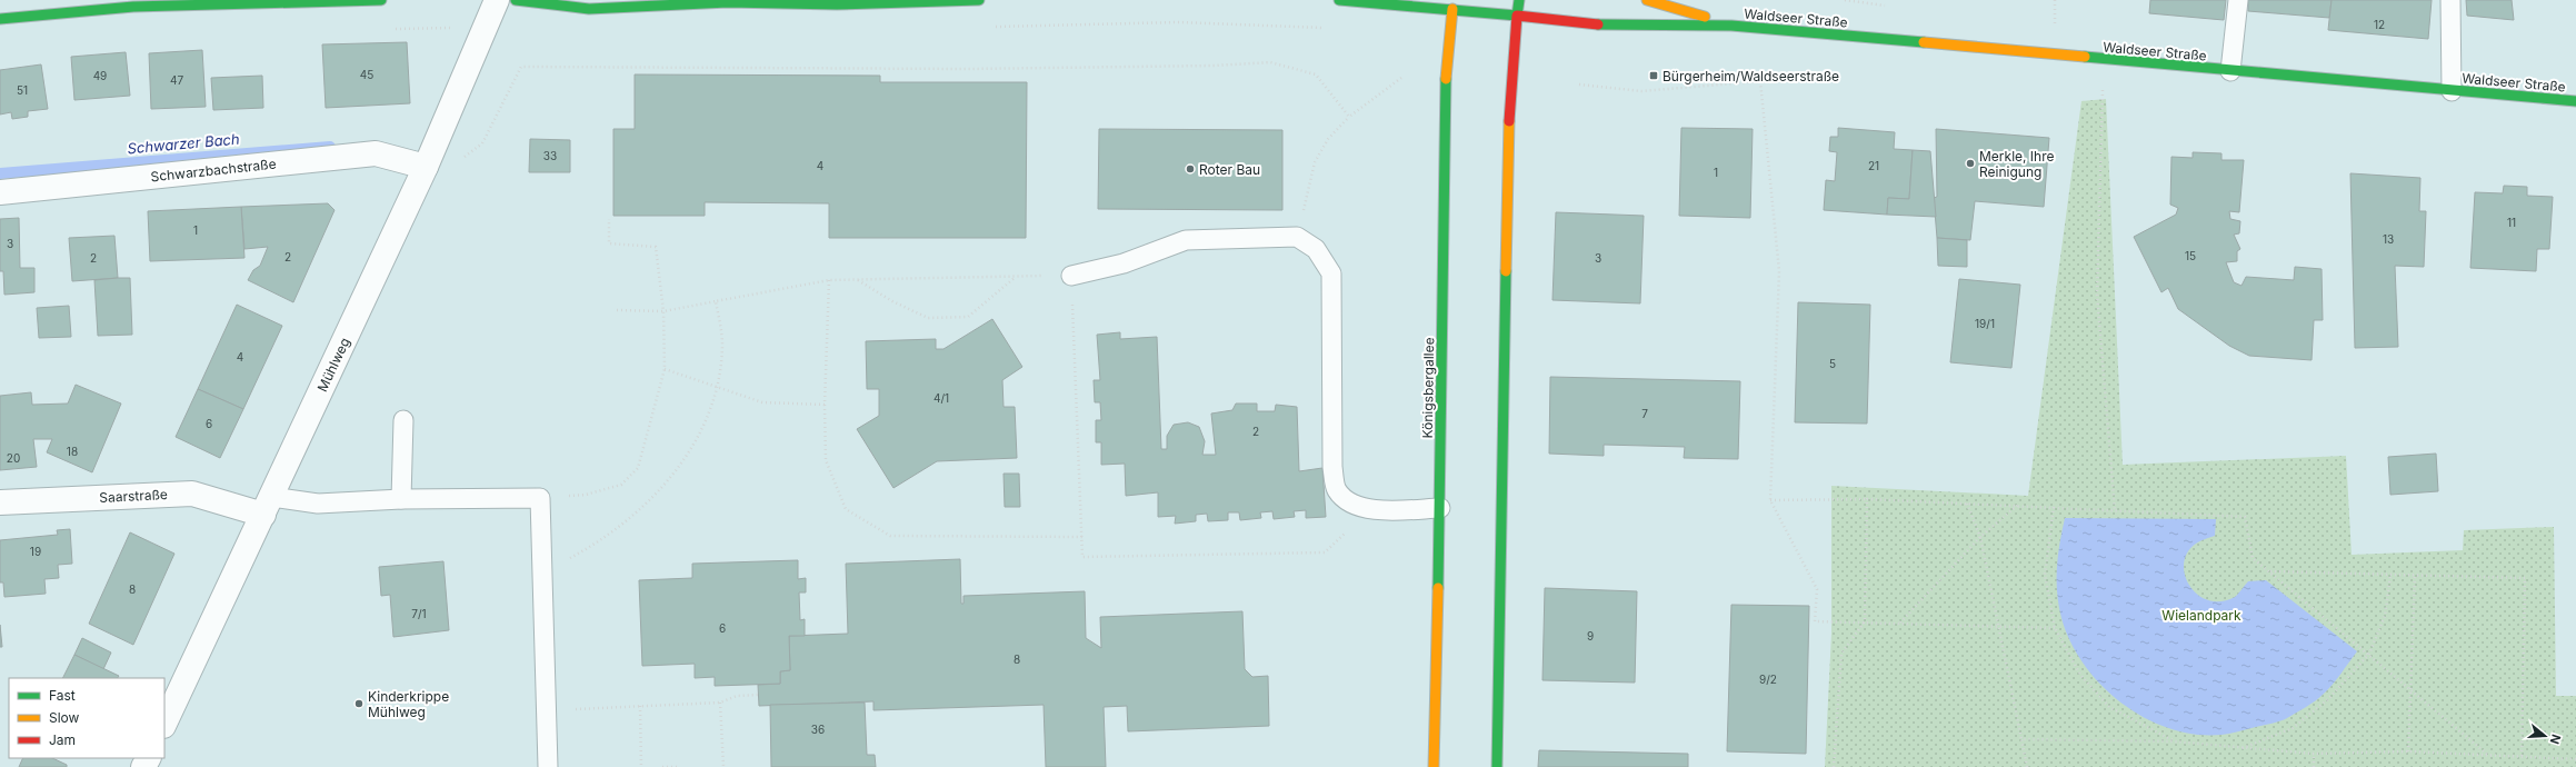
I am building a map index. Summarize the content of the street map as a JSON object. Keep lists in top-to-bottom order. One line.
{"streets":{"main road":["Waldseer Straße","Königsbergallee"],"street":["Schwarzbachstraße","Mühlweg","Saarstraße"]},"crossings":[["Waldseer Straße","Königsbergallee"],["Schwarzbachstraße","Mühlweg"],["Mühlweg","Saarstraße"]],"water":["Schwarzer Bach"],"parks":["Wielandpark"],"places":{"transit":["Bürgerheim/Waldseerstraße"],"other":["Merkle, Ihre Reinigung","Roter Bau","Kinderkrippe Mühlweg"]},"house_numbers":["12","45","49","47","51","33","4","21","1","11","1","13","3","15","2","2","3","19/1","4","5","4/1","7","6","2","18","20","19","8","7/1","6","9","8","9/2","36"],"legend":["Fast","Slow","Jam"],"north":"right"}
